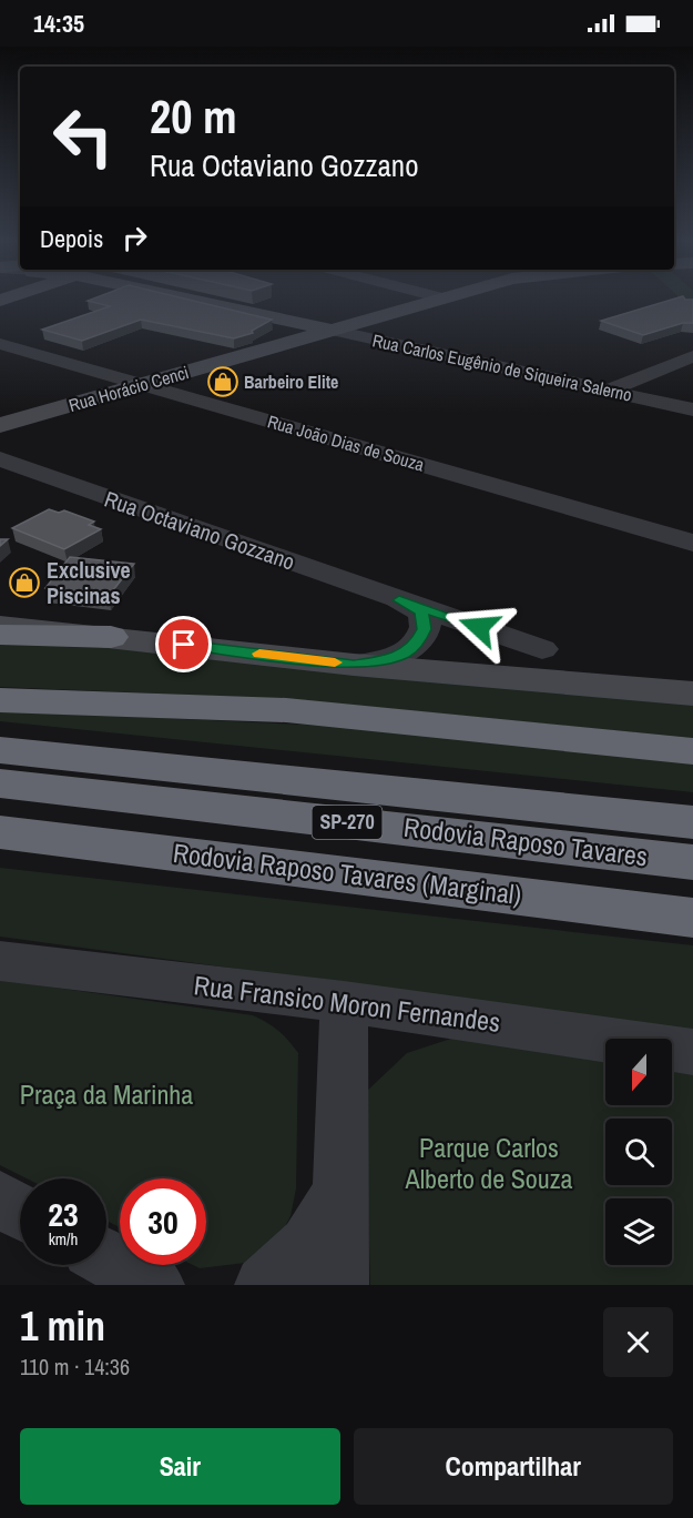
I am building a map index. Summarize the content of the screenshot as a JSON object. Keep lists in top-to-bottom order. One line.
{"streets":{"highway":["SP-270","Rodovia Raposo Tavares","Rodovia Raposo Tavares (Marginal)"],"main road":["Rua Horácio Cenci"],"street":["Rua Carlos Eugênio de Siqueira Salerno","Rua João Dias de Souza","Rua Octaviano Gozzano","Rua Fransico Moron Fernandes"]},"crossings":[["Rua Carlos Eugênio de Siqueira Salerno","Rua Horácio Cenci"],["Rua Horácio Cenci","Rua João Dias de Souza"],["SP-270","Rodovia Raposo Tavares (Marginal)"]],"parks":["Praça da Marinha","Parque Carlos Alberto de Souza"],"places":{"shop":["Barbeiro Elite","Exclusive Piscinas"]},"north":"bottom","page":{"status":"14:35","turn":["20 m","Rua Octaviano Gozzano"],"then":"Depois","speed":"23 km/h","limit":"30","heading":["1 min","110 m · 14:36"],"buttons":["Sair","Compartilhar"]}}
